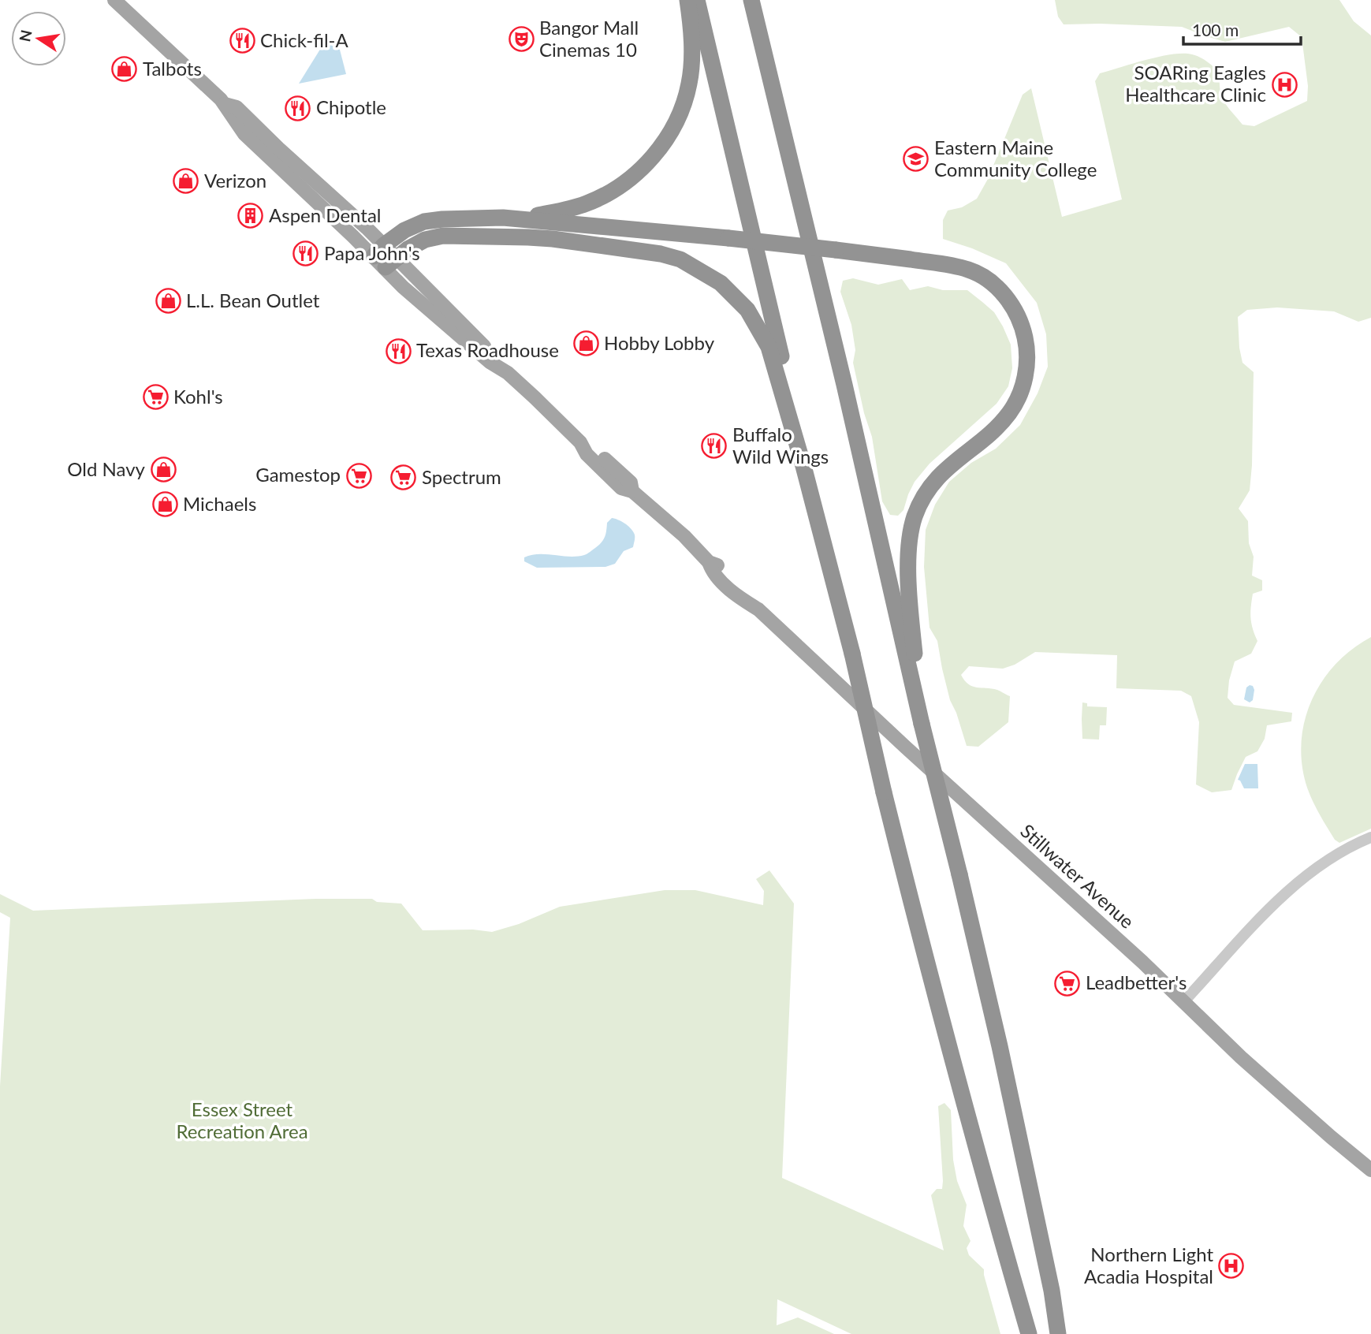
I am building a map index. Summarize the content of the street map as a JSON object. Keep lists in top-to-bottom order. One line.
{"streets":{"main road":["Stillwater Avenue"]},"parks":["Essex Street Recreation Area"],"places":{"theatre":["Bangor Mall Cinemas 10"],"restaurant":["Chick-fil-A","Chipotle","Papa John's","Texas Roadhouse","Buffalo Wild Wings"],"shop":["Talbots","Verizon","L.L. Bean Outlet","Hobby Lobby","Old Navy","Michaels"],"hospital":["SOARing Eagles Healthcare Clinic","Northern Light Acadia Hospital"],"school or university":["Eastern Maine Community College"],"building":["Aspen Dental"],"supermarket":["Kohl's","Gamestop","Spectrum","Leadbetter's"]},"scale_bar":"100 m","north":"left"}
